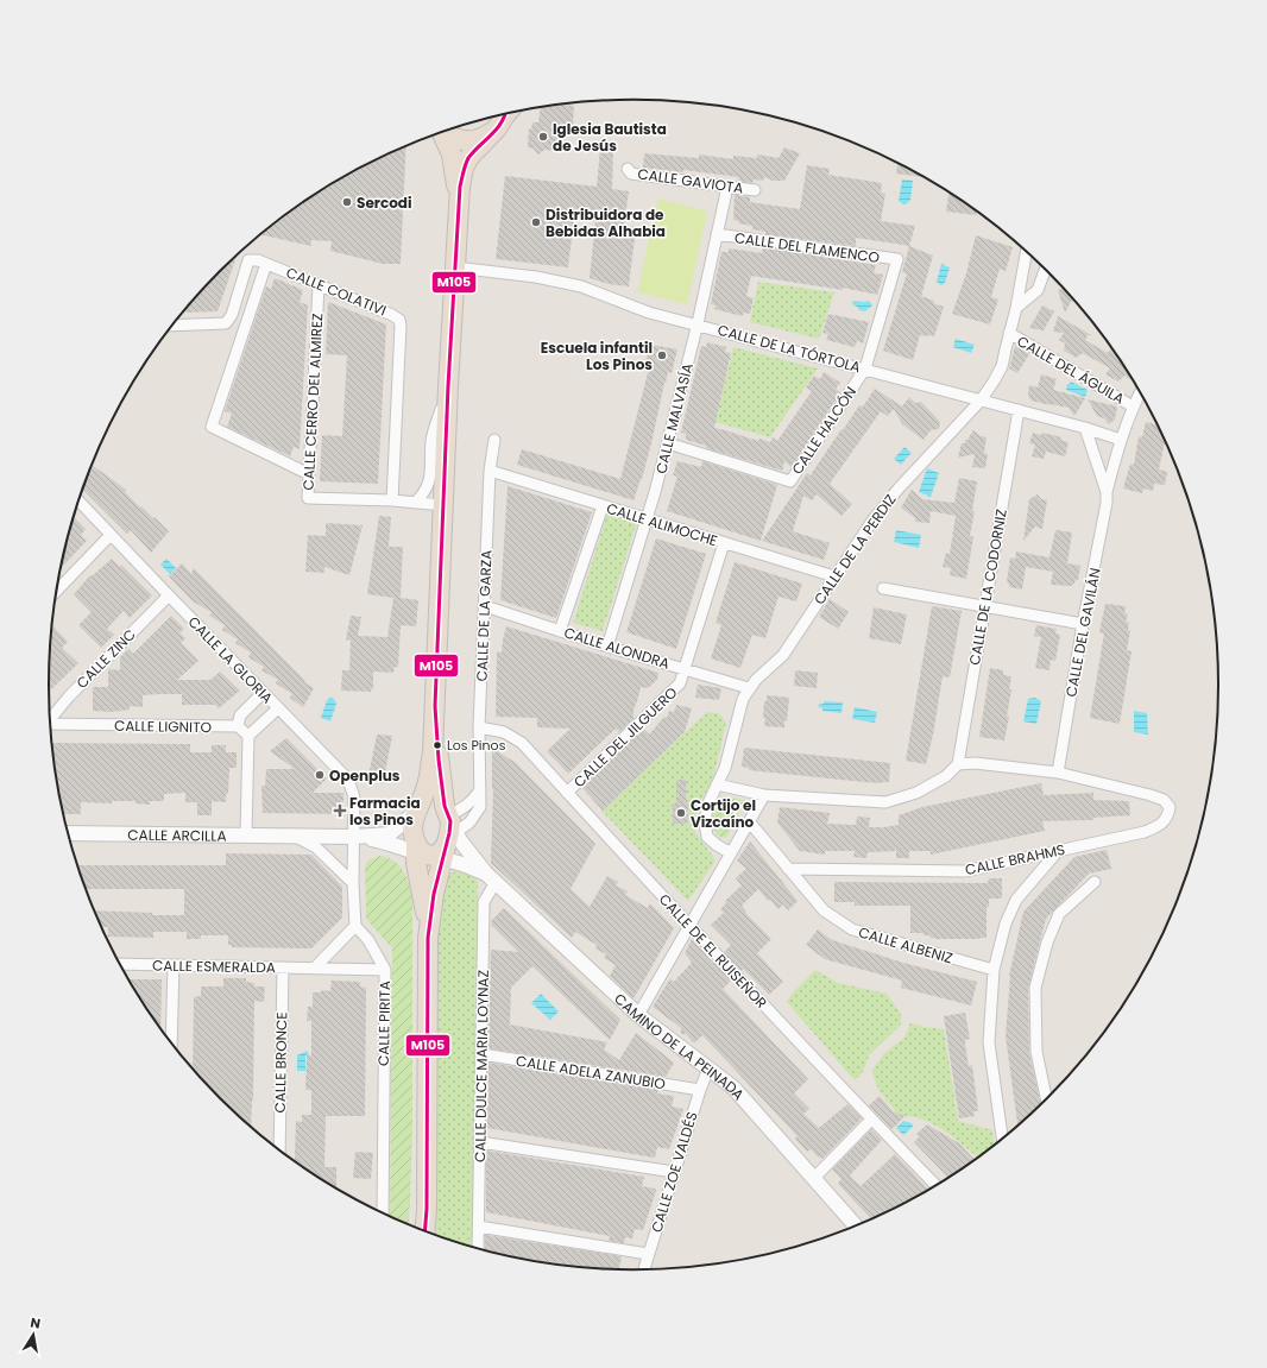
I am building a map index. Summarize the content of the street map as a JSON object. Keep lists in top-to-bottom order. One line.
{"streets":{"street":["CALLE GAVIOTA","CALLE DEL FLAMENCO","CALLE COLATIVI","CALLE DE LA TÓRTOLA","CALLE DEL ÁGUILA","CALLE CERRO DEL ALMIREZ","CALLE MALVASÍA","CALLE HALCÓN","CALLE ALIMOCHE","CALLE DE LA PERDIZ","CALLE DE LA CODORNIZ","CALLE DE LA GARZA","CALLE DEL GAVILÁN","CALLE ALONDRA","CALLE ZINC","CALLE LA GLORIA","CALLE LIGNITO","CALLE DEL JILGUERO","CALLE ARCILLA","CALLE BRAHMS","CALLE ALBENIZ","CALLE DE EL RUISEÑOR","CALLE ESMERALDA","CALLE PIRITA","CAMINO DE LA PEINADA","CALLE BRONCE","CALLE DULCE MARIA LOYNAZ","CALLE ADELA ZANUBIO","CALLE ZOE VALDÉS"]},"crossings":[["CALLE GAVIOTA","CALLE MALVASÍA"],["CALLE DEL FLAMENCO","CALLE DE LA TÓRTOLA"],["CALLE DEL FLAMENCO","CALLE MALVASÍA"],["CALLE DEL FLAMENCO","CALLE HALCÓN"],["CALLE COLATIVI","CALLE CERRO DEL ALMIREZ"],["CALLE DE LA TÓRTOLA","CALLE MALVASÍA"],["CALLE DE LA TÓRTOLA","CALLE HALCÓN"],["CALLE DE LA TÓRTOLA","CALLE DE LA PERDIZ"],["CALLE DE LA TÓRTOLA","CALLE DE LA CODORNIZ"],["CALLE DE LA TÓRTOLA","CALLE DEL GAVILÁN"],["CALLE DEL ÁGUILA","CALLE DE LA PERDIZ"],["CALLE DEL ÁGUILA","CALLE DEL GAVILÁN"],["CALLE MALVASÍA","CALLE HALCÓN"],["CALLE MALVASÍA","CALLE ALIMOCHE"],["CALLE MALVASÍA","CALLE ALONDRA"],["CALLE ALIMOCHE","CALLE DE LA PERDIZ"],["CALLE ALIMOCHE","CALLE DE LA GARZA"],["CALLE ALIMOCHE","CALLE DEL JILGUERO"],["CALLE DE LA PERDIZ","CALLE ALONDRA"],["CALLE DE LA GARZA","CALLE ALONDRA"],["CALLE DE LA GARZA","CALLE ARCILLA"],["CALLE DE LA GARZA","CALLE DE EL RUISEÑOR"],["CALLE DE LA GARZA","CAMINO DE LA PEINADA"],["CALLE DEL GAVILÁN","CALLE BRAHMS"],["CALLE ALONDRA","CALLE DEL JILGUERO"],["CALLE ZINC","CALLE LA GLORIA"],["CALLE LA GLORIA","CALLE ARCILLA"],["CALLE DEL JILGUERO","CALLE DE EL RUISEÑOR"],["CALLE ARCILLA","CAMINO DE LA PEINADA"],["CALLE BRAHMS","CALLE ALBENIZ"],["CALLE ESMERALDA","CALLE PIRITA"],["CALLE ESMERALDA","CALLE BRONCE"],["CAMINO DE LA PEINADA","CALLE DULCE MARIA LOYNAZ"],["CAMINO DE LA PEINADA","CALLE ZOE VALDÉS"],["CALLE DULCE MARIA LOYNAZ","CALLE ADELA ZANUBIO"],["CALLE ADELA ZANUBIO","CALLE ZOE VALDÉS"]],"places":{"other":["Iglesia Bautista de Jesús","Sercodi","Distribuidora de Bebidas Alhabia","Escuela infantil Los Pinos","Los Pinos","Openplus","Cortijo el Vizcaíno"],"health":["Farmacia los Pinos"]},"lines":["transit line M105"],"north":"top"}
